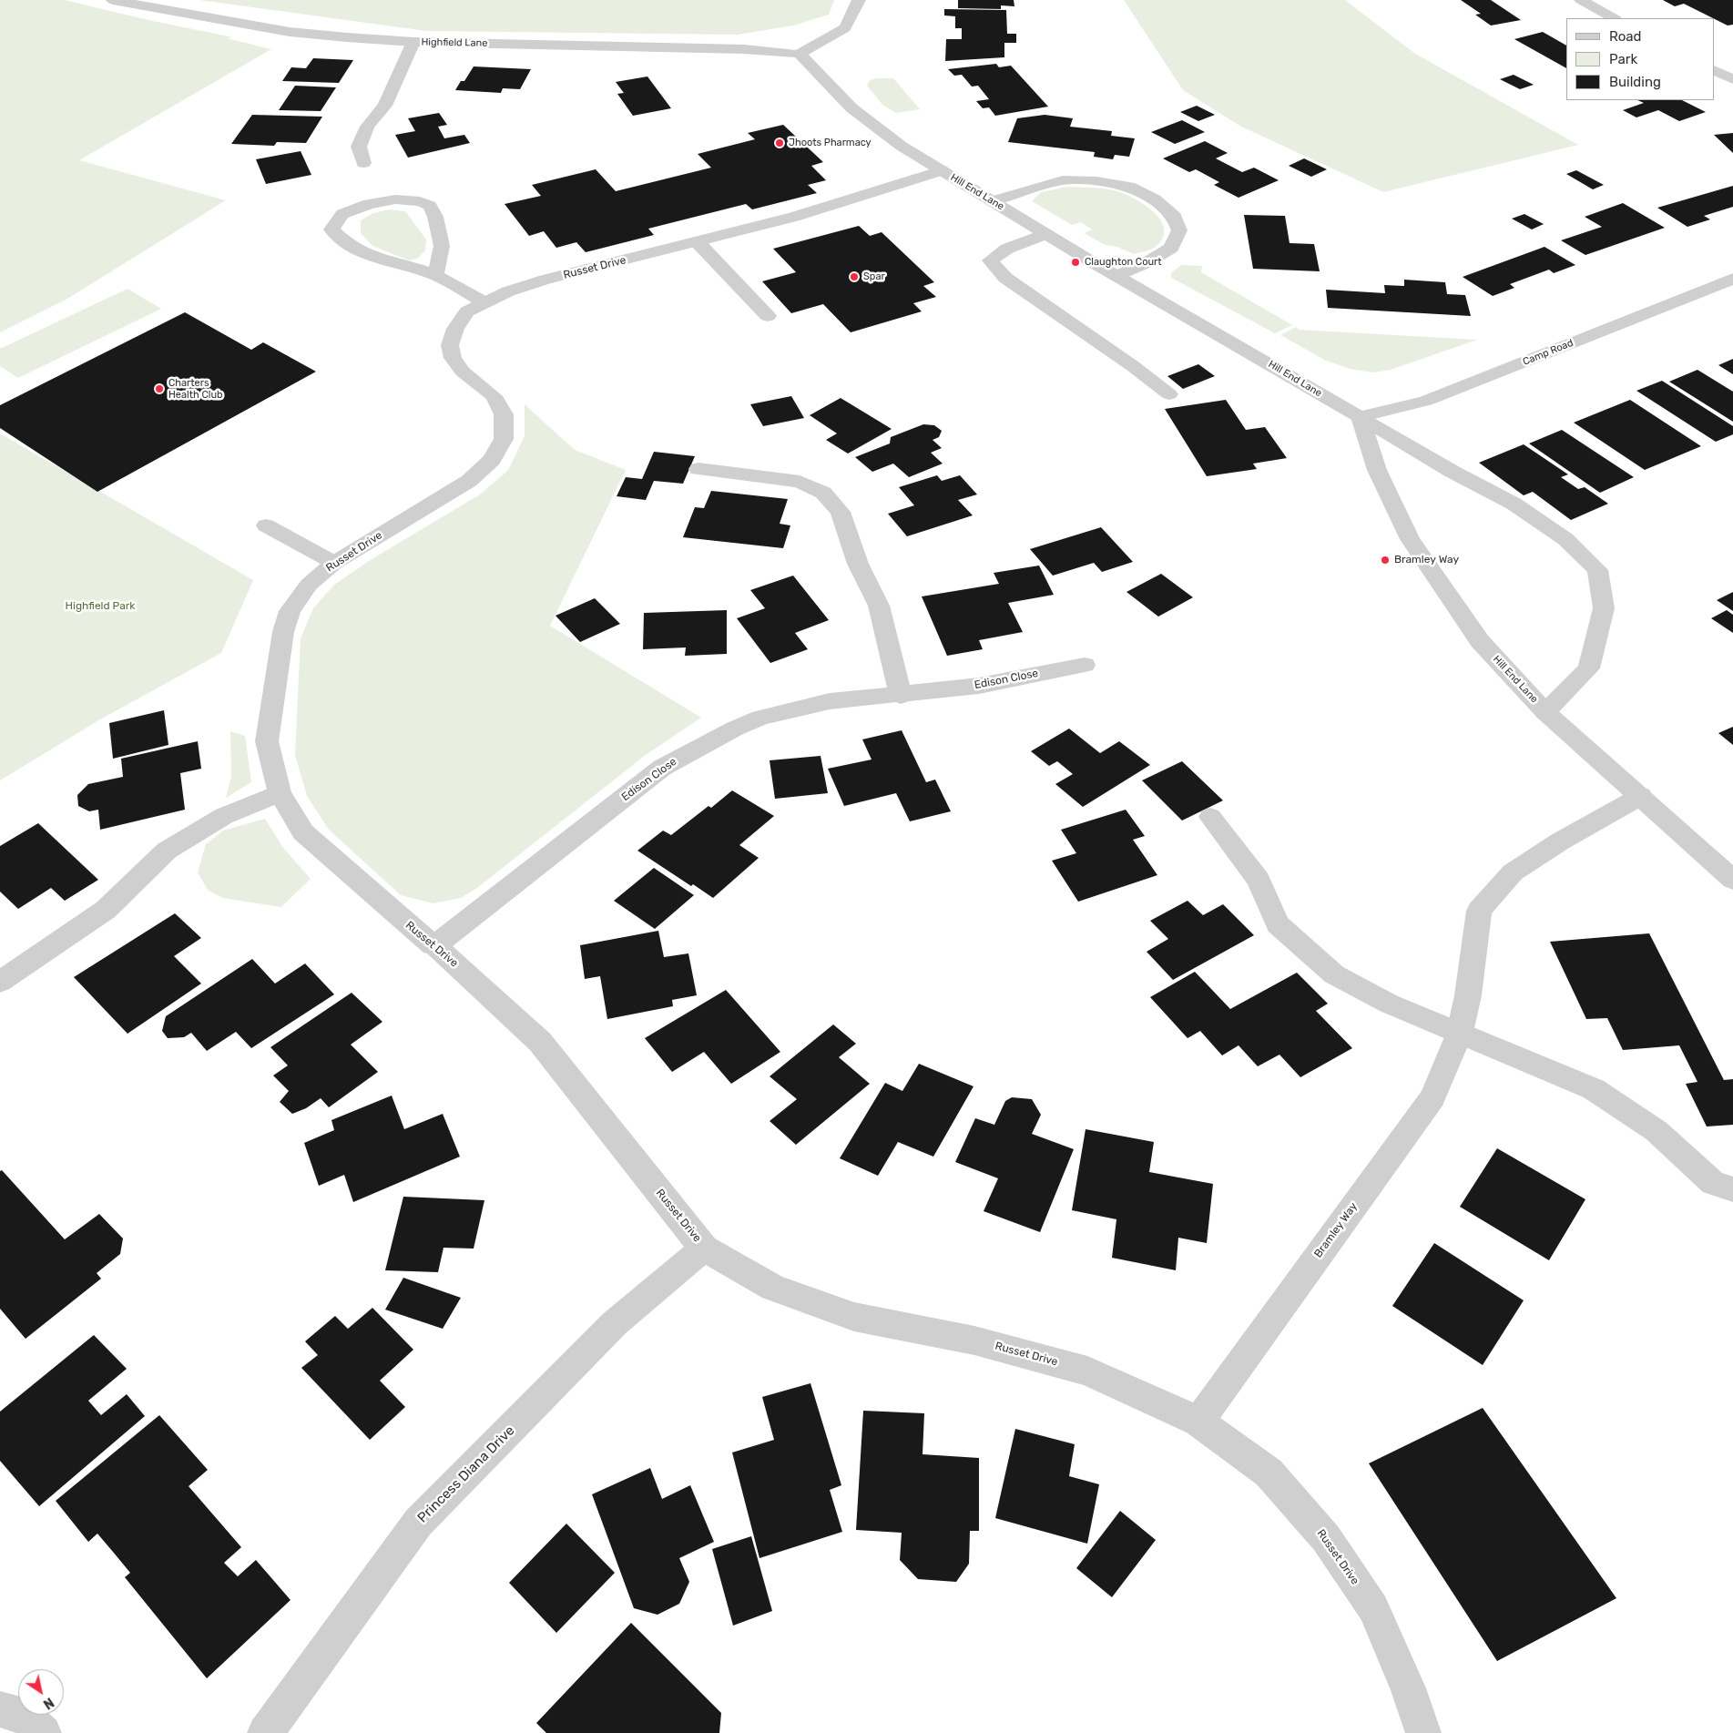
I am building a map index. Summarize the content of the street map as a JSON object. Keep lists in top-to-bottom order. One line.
{"streets":{"street":["Highfield Lane","Hill End Lane","Russet Drive","Camp Road","Edison Close","Bramley Way","Princess Diana Drive"]},"crossings":[["Highfield Lane","Hill End Lane"],["Hill End Lane","Russet Drive"],["Hill End Lane","Camp Road"],["Hill End Lane","Bramley Way"],["Russet Drive","Edison Close"],["Russet Drive","Bramley Way"],["Russet Drive","Princess Diana Drive"]],"parks":["Highfield Park"],"places":["Jhoots Pharmacy","Claughton Court","Spar","Charters Health Club","Bramley Way"],"legend":["Road","Park","Building"],"north":"bottom right"}
